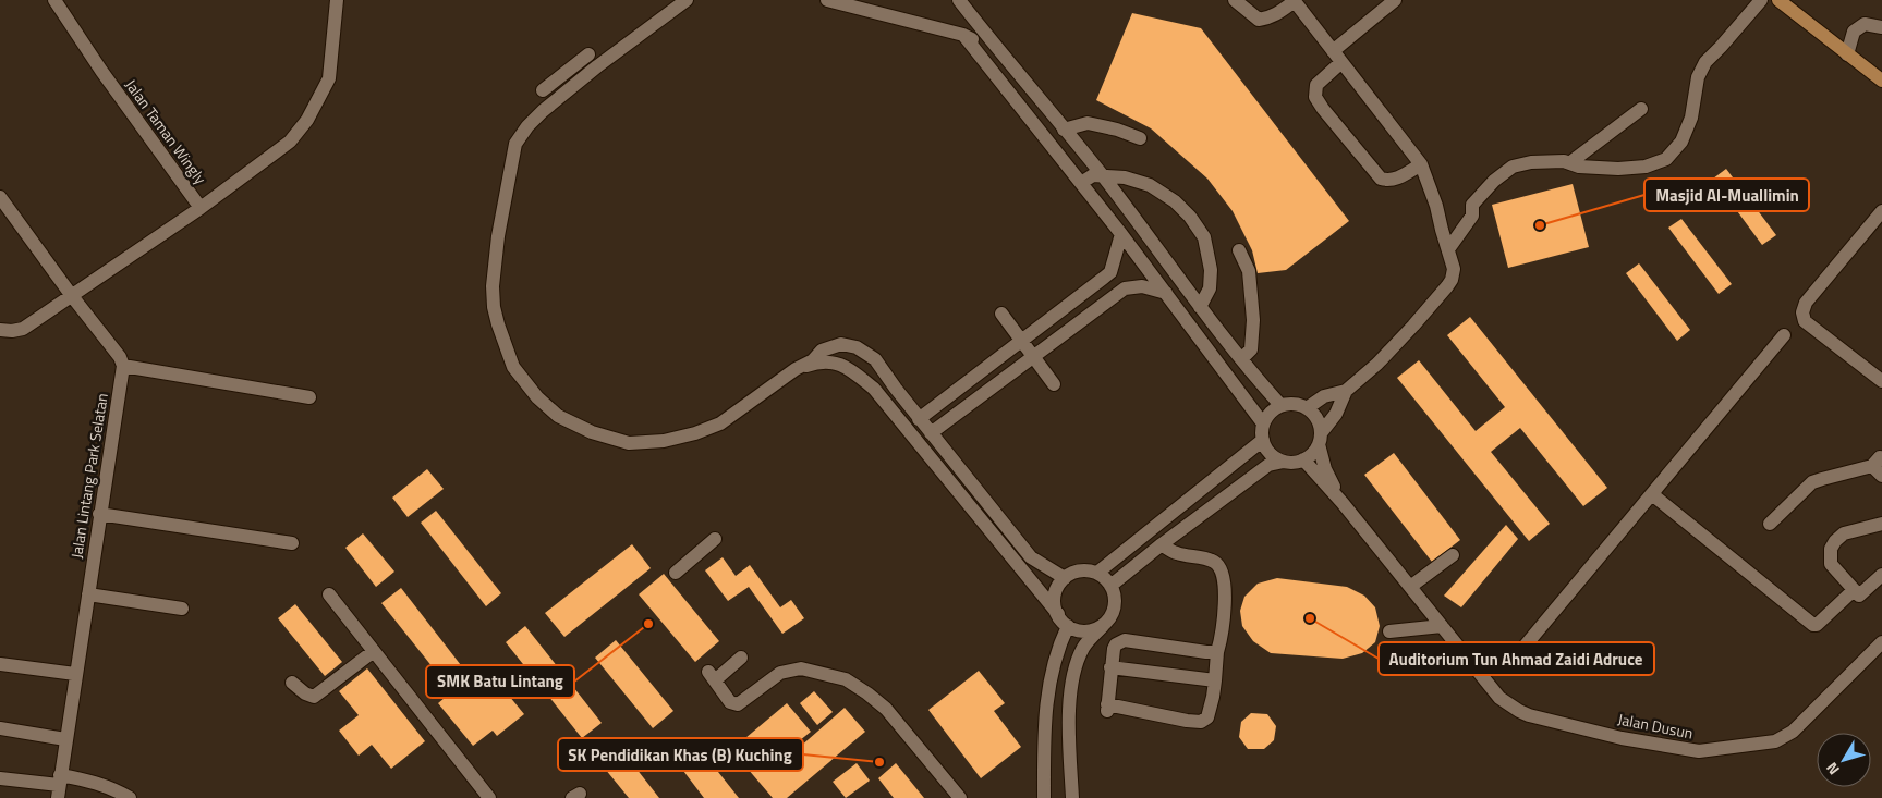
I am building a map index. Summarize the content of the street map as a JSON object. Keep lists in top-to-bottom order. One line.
{"streets":{"street":["Jalan Taman Wingly","Jalan Lintang Park Selatan","Jalan Dusun"]},"places":["Masjid Al-Muallimin","Auditorium Tun Ahmad Zaidi Adruce","SMK Batu Lintang","SK Pendidikan Khas (B) Kuching"],"north":"bottom left"}
